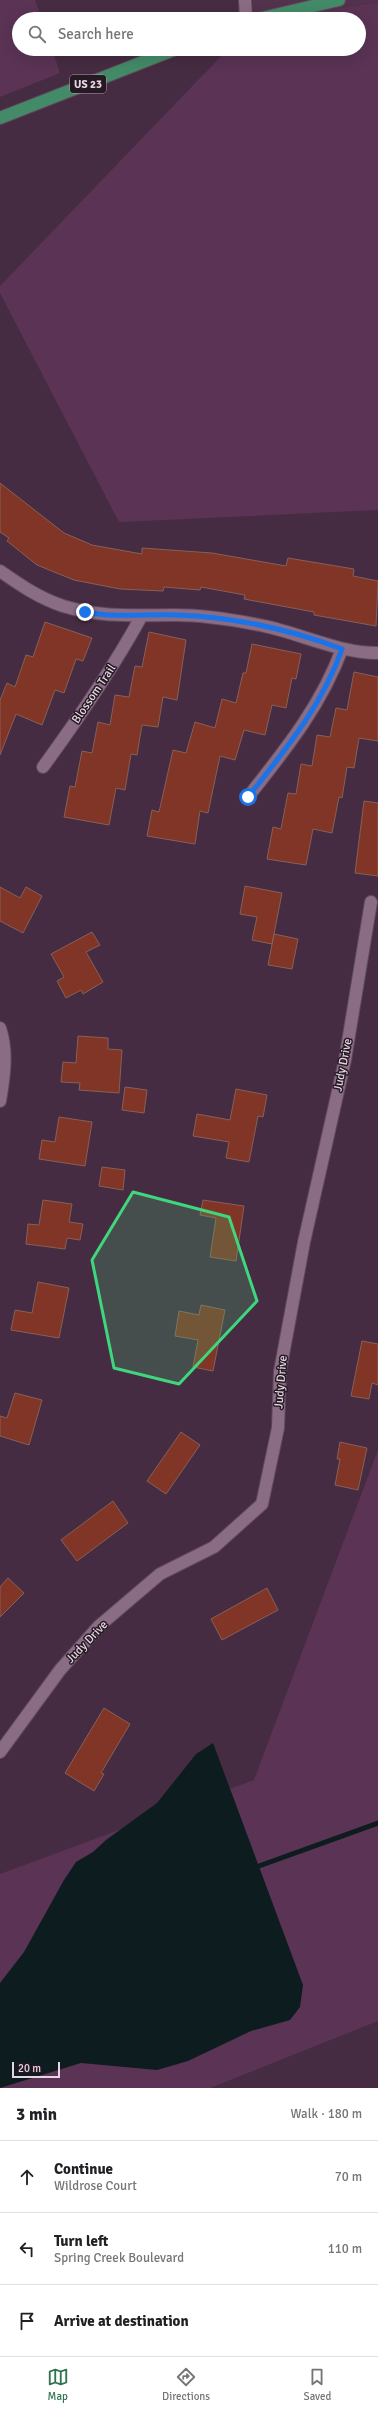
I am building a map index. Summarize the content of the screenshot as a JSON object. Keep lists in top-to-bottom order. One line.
{"streets":{"main road":["US 23"],"street":["Blossom Trail","Judy Drive"]},"scale_bar":"20 m","page":{"search":"Search here","scale":"20 m","heading":["3 min","Walk · 180 m"],"list":[["Continue","Wildrose Court","70 m"],["Turn left","Spring Creek Boulevard","110 m"],"Arrive at destination"],"nav":["Map","Directions","Saved"]}}
